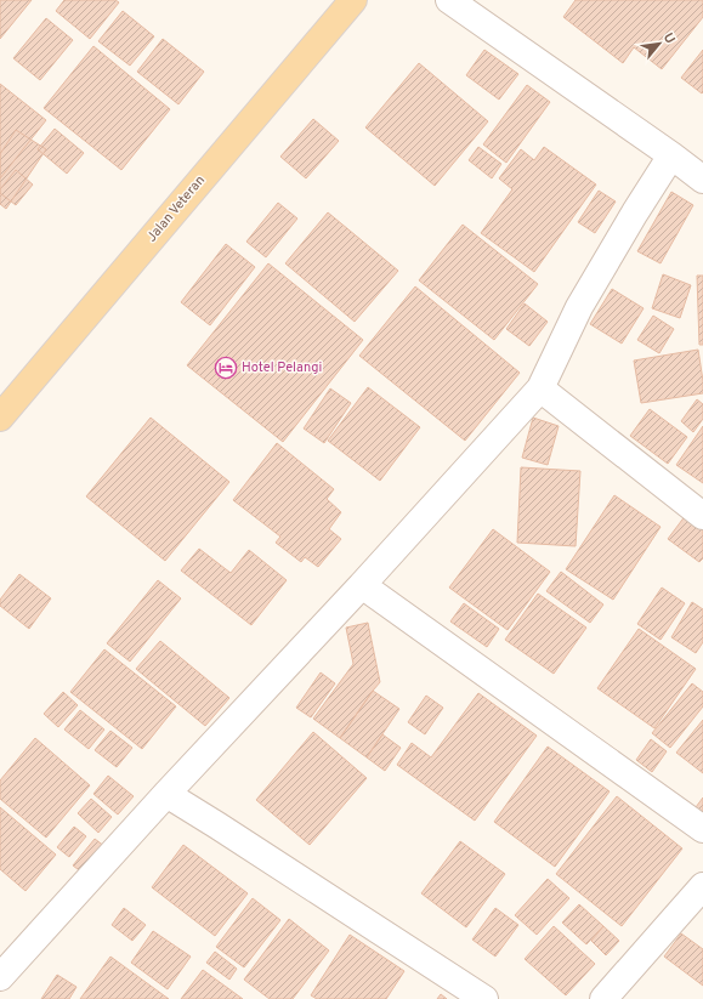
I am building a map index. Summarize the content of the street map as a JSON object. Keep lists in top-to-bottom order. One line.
{"streets":{"main road":["Jalan Veteran"]},"places":{"hotel":["Hotel Pelangi"]},"north":"top right"}
